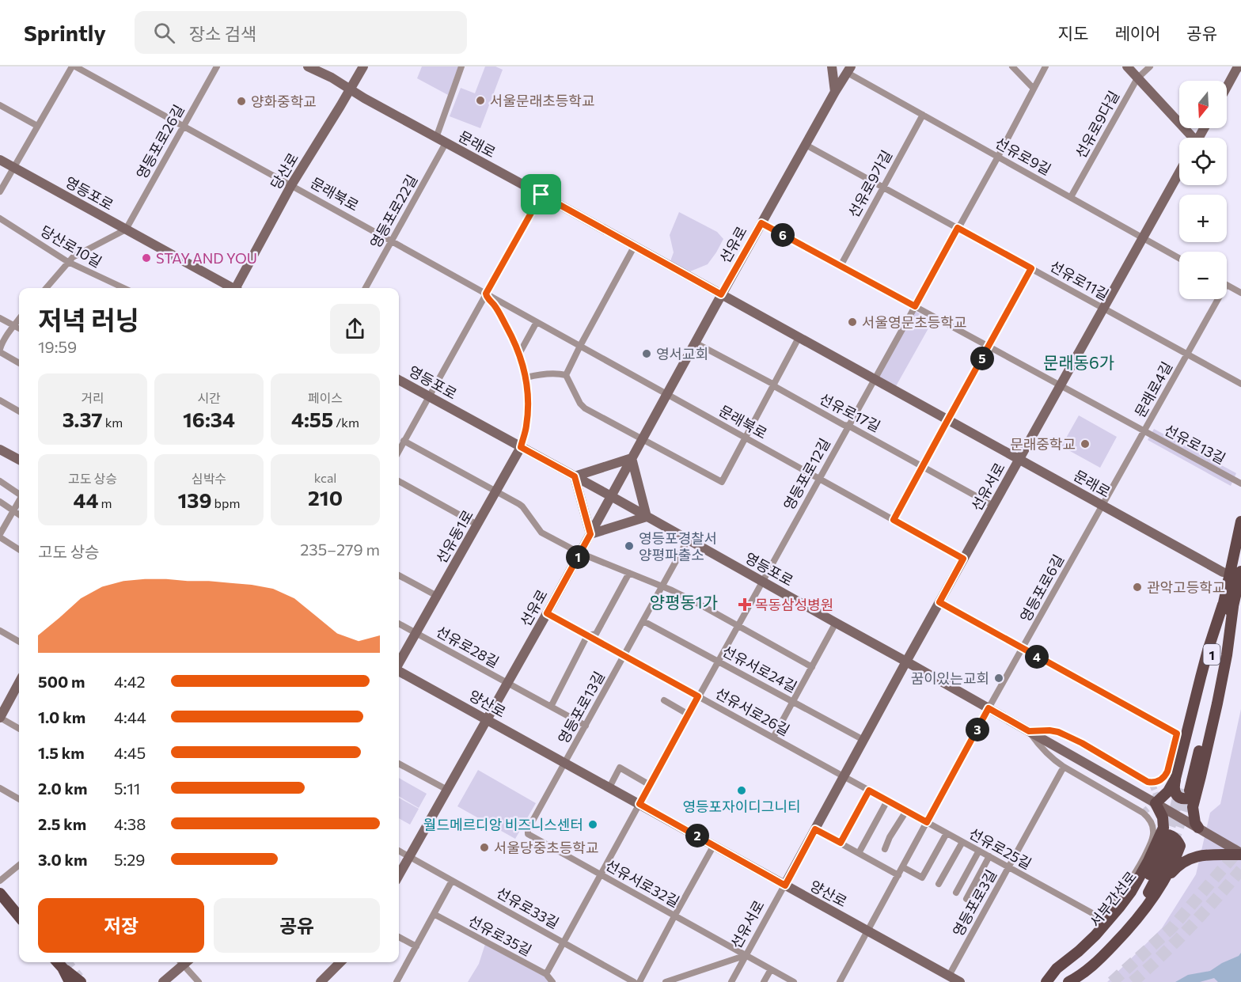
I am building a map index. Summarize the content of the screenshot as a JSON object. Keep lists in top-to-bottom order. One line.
{"streets":{"main road":["서부간선로"],"street":["선유로9다길","영등포로26길","문래로","선유로9길","당산로","선유로9가길","영등포로","문래북로","영등포로22길","선유로","당산로10길","선유로11길","문래로4길","선유로17길","선유로13길","영등포로12길","선유서로","선유동1로","영등포로6길","선유로28길","선유서로24길","양산로","영등포로13길","선유서로26길","선유로25길","선유서로32길","영등포로3길","선유로33길","선유로35길"]},"crossings":[["선유로9다길","선유로9길"],["영등포로26길","영등포로"],["영등포로26길","문래북로"],["문래로","당산로"],["문래로","영등포로22길"],["문래로","선유로"],["문래로","문래로4길"],["문래로","영등포로12길"],["문래로","선유서로"],["문래로","영등포로6길"],["선유로9길","선유로9가길"],["선유로9길","선유로"],["선유로9길","영등포로12길"],["선유로9길","선유서로"],["당산로","문래북로"],["선유로9가길","선유로11길"],["선유로9가길","선유로13길"],["영등포로","선유로"],["영등포로","영등포로12길"],["영등포로","선유서로"],["영등포로","선유동1로"],["영등포로","영등포로6길"],["영등포로","영등포로13길"],["문래북로","영등포로22길"],["문래북로","선유로"],["문래북로","영등포로12길"],["문래북로","선유서로"],["선유로","선유로11길"],["선유로","선유로17길"],["선유로","선유로13길"],["선유로","선유로28길"],["선유로","양산로"],["선유로","선유로33길"],["선유로11길","문래로4길"],["선유로11길","영등포로12길"],["선유로11길","선유서로"],["문래로4길","선유로13길"],["문래로4길","영등포로6길"],["선유로17길","영등포로12길"],["선유로17길","선유서로"],["선유로13길","영등포로12길"],["선유로13길","선유서로"],["영등포로12길","선유서로24길"],["영등포로12길","양산로"],["영등포로12길","선유서로26길"],["영등포로12길","선유서로32길"],["영등포로12길","선유로33길"],["영등포로12길","선유로35길"],["선유서로","선유서로24길"],["선유서로","양산로"],["선유서로","선유서로26길"],["선유서로","선유로25길"],["선유서로","선유서로32길"],["선유동1로","선유로28길"],["영등포로6길","양산로"],["영등포로6길","선유로25길"],["선유로28길","영등포로13길"],["선유서로24길","영등포로13길"],["양산로","영등포로13길"],["양산로","선유서로32길"],["양산로","영등포로3길"],["영등포로13길","선유서로26길"],["영등포로13길","선유서로32길"],["선유서로26길","선유로25길"],["선유로25길","영등포로3길"]],"districts":["문래동6가","양평동1가"],"places":{"other":["서울문래초등학교","양화중학교","STAY AND YOU","서울영문초등학교","영서교회","문래중학교","영등포경찰서 양평파출소","관악고등학교","꿈이있는교회","영등포자이디그니티","월드메르디앙 비즈니스센터","서울당중초등학교"],"health":["목동삼성병원"]},"north":"bottom","page":{"header":"Sprintly","search":"장소 검색","nav":["지도","레이어","공유"],"map_buttons":["+","−"],"pins":["6","5","1","4","3","2"],"heading":["저녁 러닝","19:59"],"stats":[["거리","3.37 km"],["시간","16:34"],["페이스","4:55 /km"],["고도 상승","44 m"],["심박수","139 bpm"],["kcal","210"]],"chart":["고도 상승","235–279 m"],"list":[{"name":"500 m","note":"4:42"},{"name":"1.0 km","note":"4:44"},{"name":"1.5 km","note":"4:45"},{"name":"2.0 km","note":"5:11"},{"name":"2.5 km","note":"4:38"},{"name":"3.0 km","note":"5:29"}],"buttons":["저장","공유"]}}
